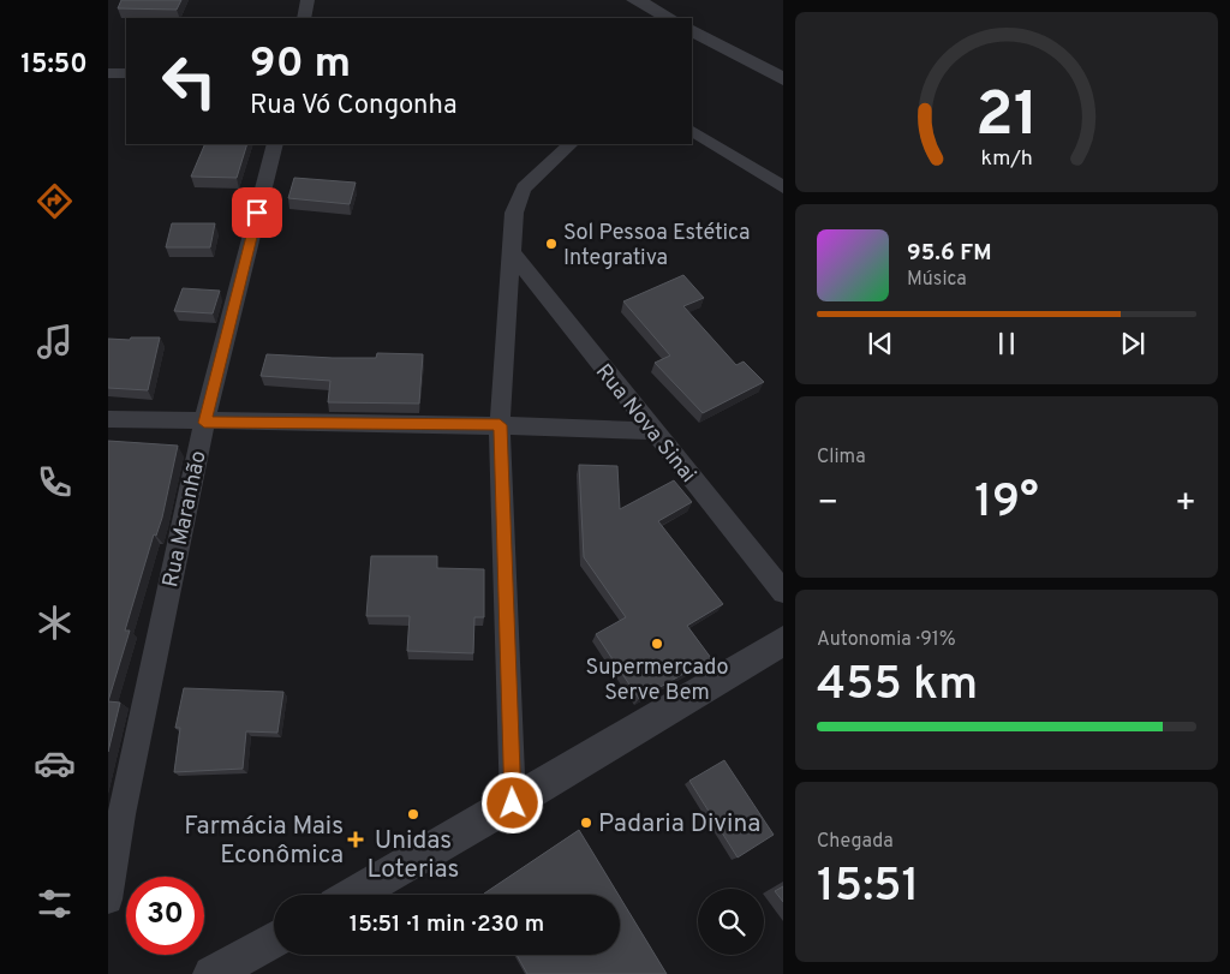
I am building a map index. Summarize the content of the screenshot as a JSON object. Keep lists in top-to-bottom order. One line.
{"streets":{"street":["Rua Nova Sinai","Rua Maranhão"]},"places":{"other":["Sol Pessoa Estética Integrativa","Supermercado Serve Bem","Unidas Loterias","Padaria Divina"],"health":["Farmácia Mais Econômica"]},"page":{"tabs":"15:50","turn":["90 m","Rua Vó Congonha"],"song":["95.6 FM","Música"],"tile":["Clima",["Autonomia · 91%","455 km"],["Chegada","15:51"]],"heat":["−","19°","+"],"limit":"30","trip":"15:51 · 1 min · 230 m","gauge":["21","km/h"]}}
